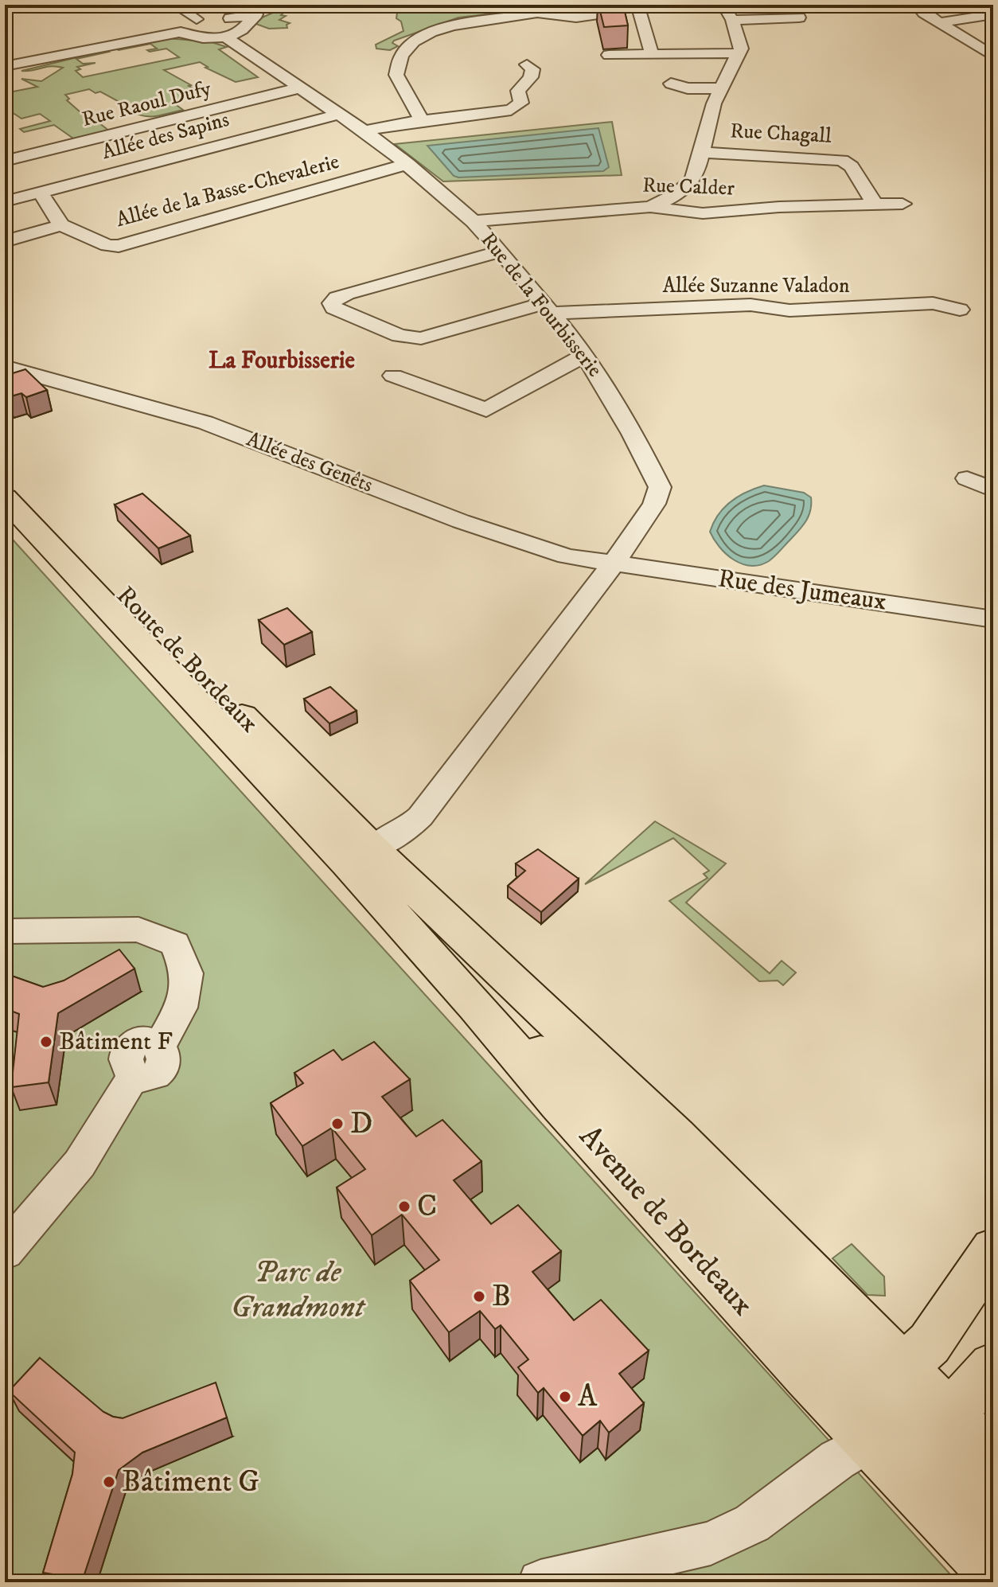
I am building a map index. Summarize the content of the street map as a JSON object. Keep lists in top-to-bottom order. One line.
{"streets":{"main road":["Route de Bordeaux","Avenue de Bordeaux"],"street":["Rue Raoul Dufy","Rue Chagall","Allée des Sapins","Rue Calder","Allée de la Basse-Chevalerie","Allée Suzanne Valadon","Rue de la Fourbisserie","Allée des Genêts","Rue des Jumeaux"]},"crossings":[["Rue Raoul Dufy","Rue de la Fourbisserie"],["Rue Chagall","Rue Calder"],["Allée des Sapins","Rue de la Fourbisserie"],["Rue Calder","Rue de la Fourbisserie"],["Allée de la Basse-Chevalerie","Rue de la Fourbisserie"],["Allée Suzanne Valadon","Rue de la Fourbisserie"],["Rue de la Fourbisserie","Allée des Genêts"],["Rue de la Fourbisserie","Rue des Jumeaux"],["Rue de la Fourbisserie","Route de Bordeaux"],["Rue de la Fourbisserie","Avenue de Bordeaux"],["Allée des Genêts","Rue des Jumeaux"],["Route de Bordeaux","Avenue de Bordeaux"]],"districts":["La Fourbisserie"],"parks":["Parc de Grandmont"],"places":["Bâtiment F","D","C","B","A","Bâtiment G"]}
